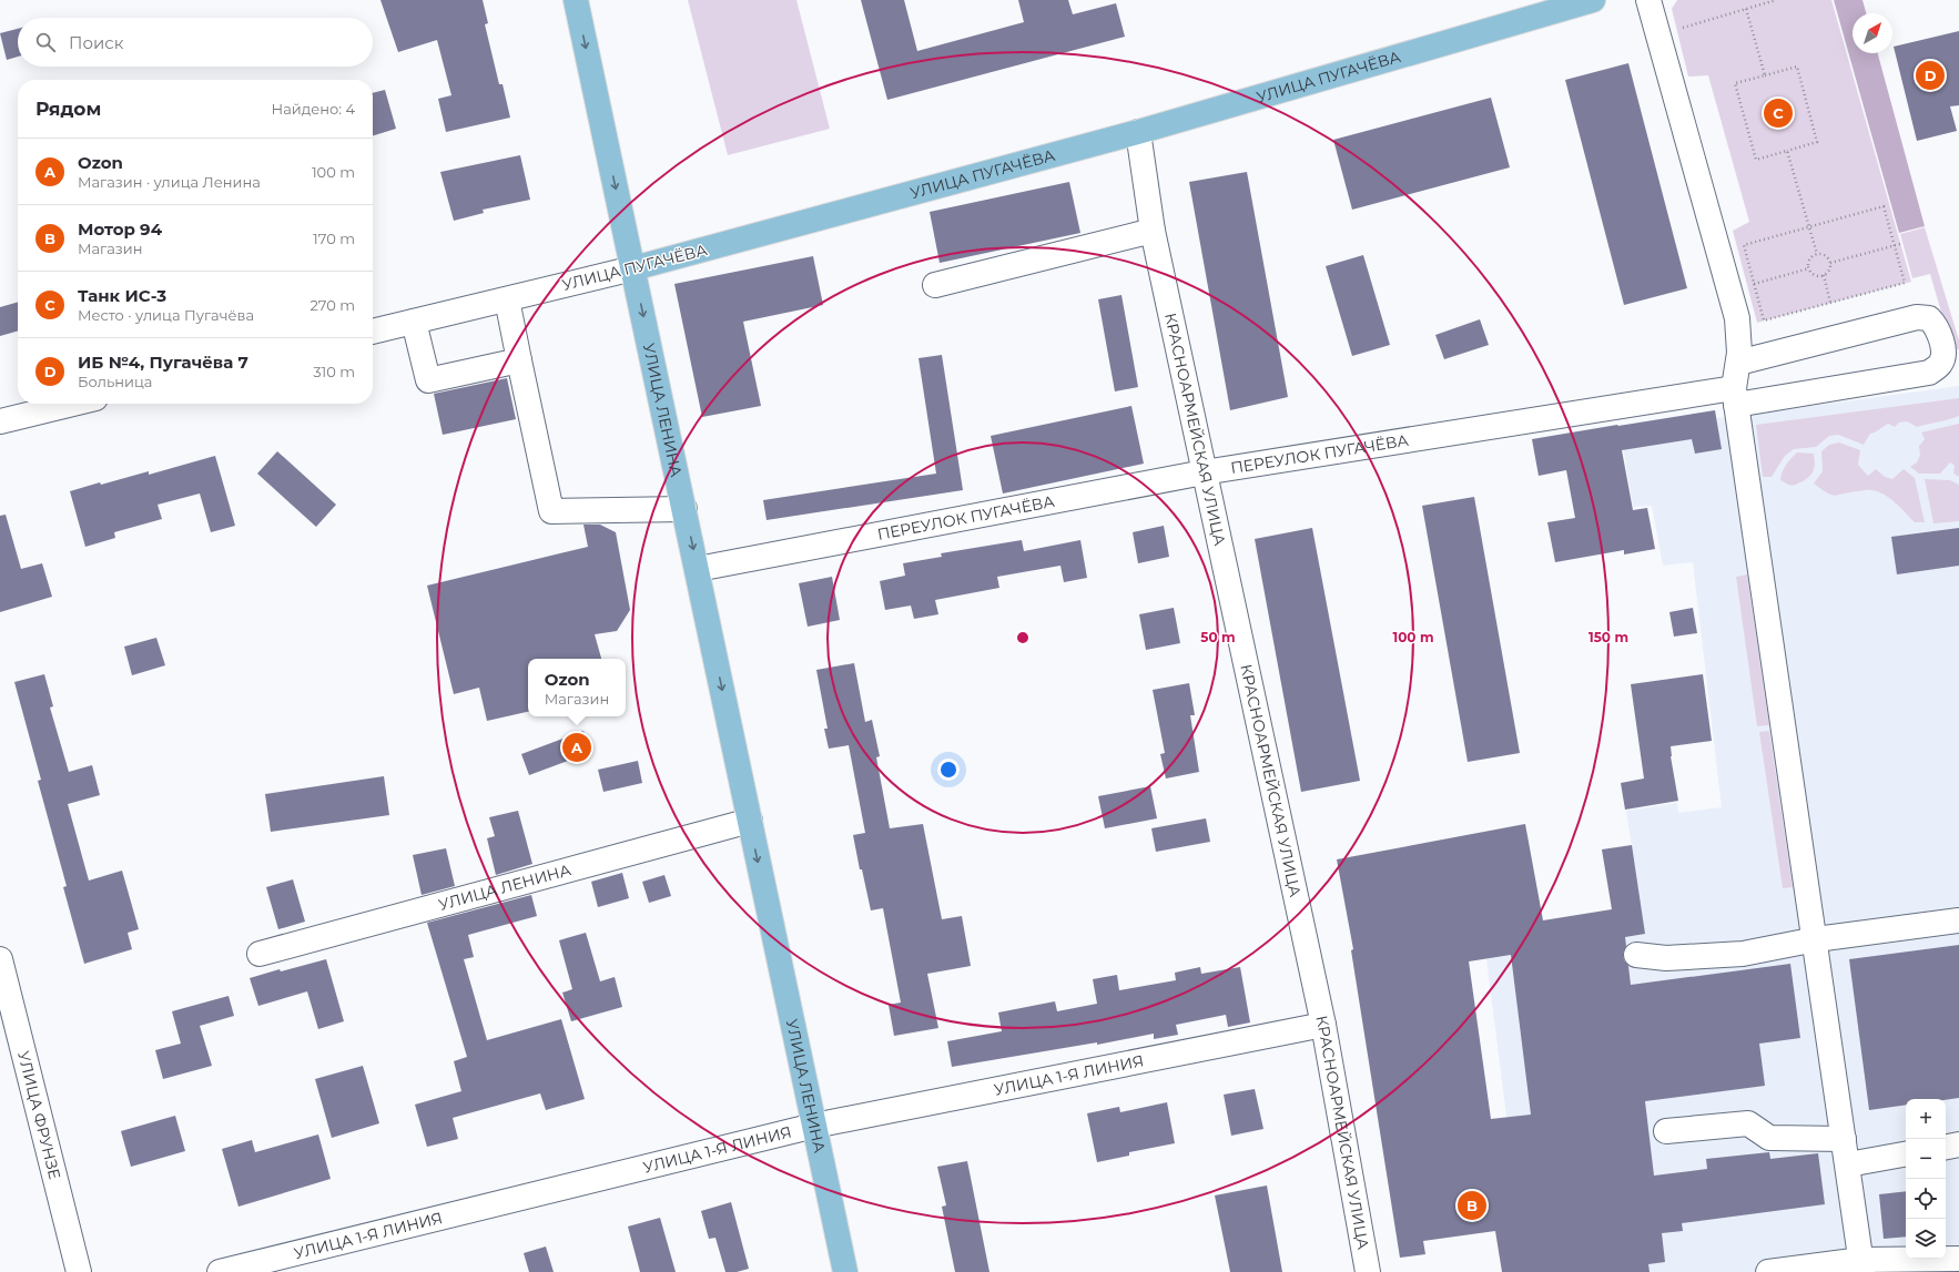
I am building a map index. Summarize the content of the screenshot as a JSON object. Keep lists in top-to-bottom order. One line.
{"streets":{"main road":["УЛИЦА ПУГАЧЁВА","УЛИЦА ЛЕНИНА"],"street":["КРАСНОАРМЕЙСКАЯ УЛИЦА","ПЕРЕУЛОК ПУГАЧЁВА","УЛИЦА 1-Я ЛИНИЯ","УЛИЦА ФРУНЗЕ"]},"crossings":[["УЛИЦА ПУГАЧЁВА","УЛИЦА ЛЕНИНА"],["УЛИЦА ПУГАЧЁВА","КРАСНОАРМЕЙСКАЯ УЛИЦА"],["УЛИЦА ЛЕНИНА","ПЕРЕУЛОК ПУГАЧЁВА"],["УЛИЦА ЛЕНИНА","УЛИЦА 1-Я ЛИНИЯ"],["КРАСНОАРМЕЙСКАЯ УЛИЦА","ПЕРЕУЛОК ПУГАЧЁВА"],["КРАСНОАРМЕЙСКАЯ УЛИЦА","УЛИЦА 1-Я ЛИНИЯ"]],"one_way":["УЛИЦА ЛЕНИНА"],"north":"top right","page":{"search":"Поиск","pins":["D","C","A","B"],"heading":["Рядом","Найдено: 4"],"list":[{"mark":"A","name":"Ozon","note":"Магазин · улица Ленина","value":"100 m"},{"mark":"B","name":"Мотор 94","note":"Магазин","value":"170 m"},{"mark":"C","name":"Танк ИС-3","note":"Место · улица Пугачёва","value":"270 m"},{"mark":"D","name":"ИБ №4, Пугачёва 7","note":"Больница","value":"310 m"}],"popup":["Ozon","Магазин"],"map_buttons":["+","−"]},"rings":["50 m","100 m","150 m"]}
